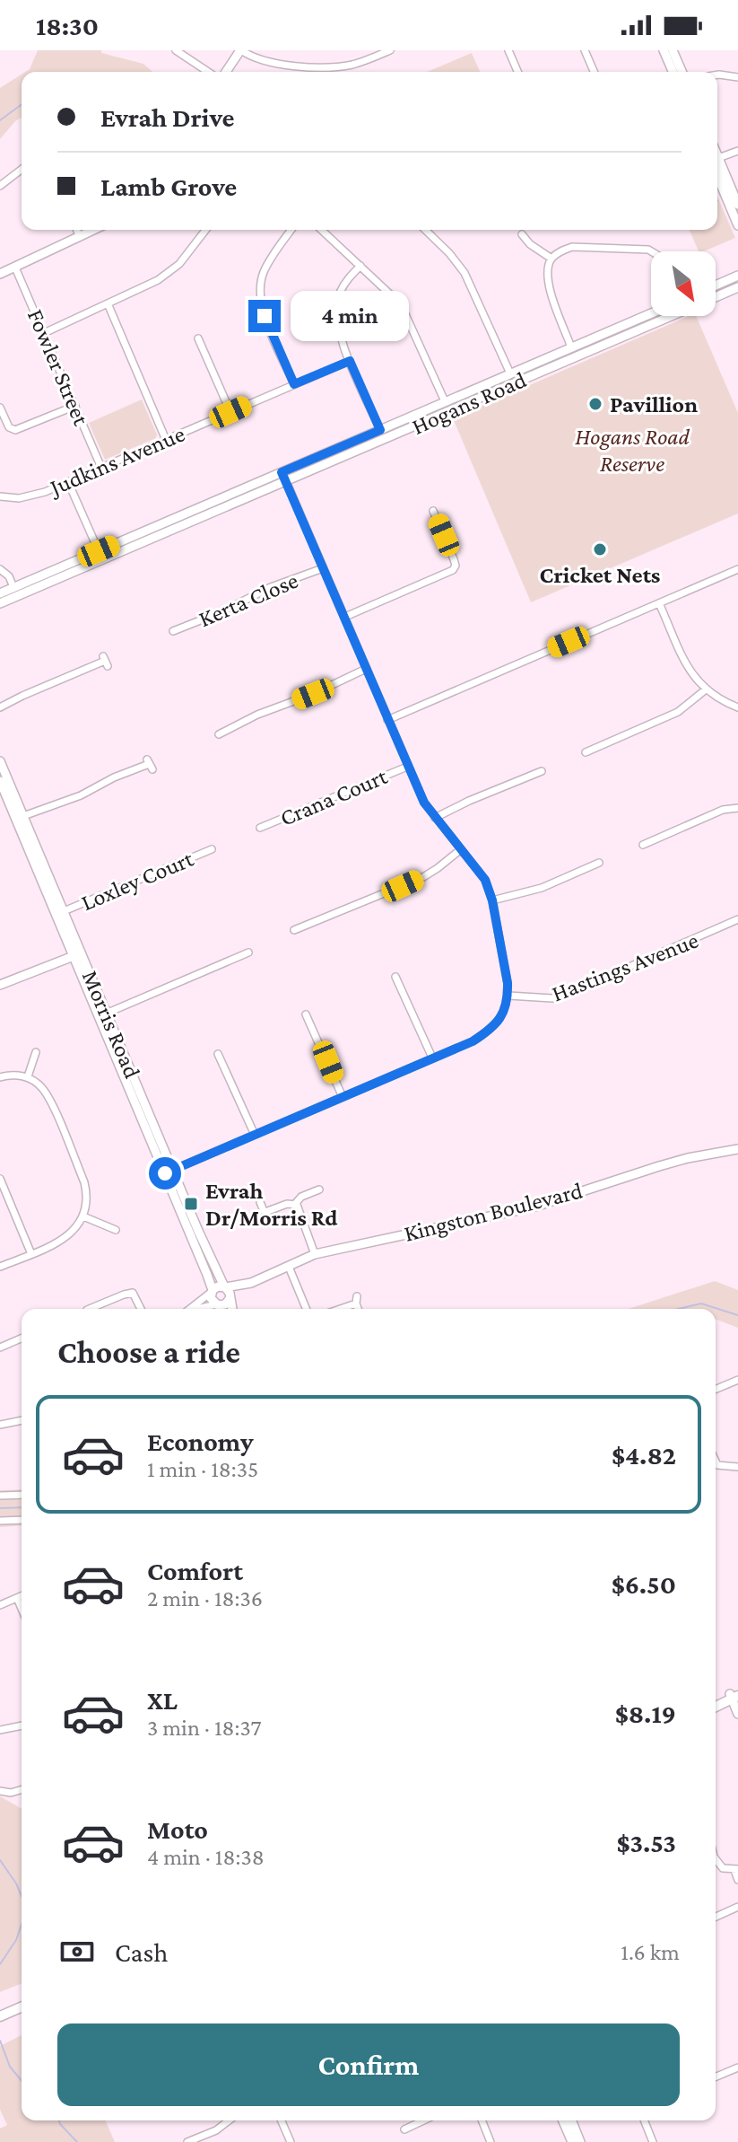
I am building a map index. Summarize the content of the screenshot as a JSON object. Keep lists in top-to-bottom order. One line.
{"streets":{"street":["Fowler Street","Hogans Road","Judkins Avenue","Kerta Close","Crana Court","Loxley Court","Hastings Avenue","Morris Road","Kingston Boulevard"]},"crossings":[["Fowler Street","Judkins Avenue"],["Loxley Court","Morris Road"],["Morris Road","Kingston Boulevard"]],"parks":["Hogans Road Reserve"],"places":{"other":["Pavillion","Cricket Nets"],"transit":["Evrah Dr/Morris Rd"]},"north":"bottom right","page":{"status":"18:30","banner":["Evrah Drive","Lamb Grove"],"bubble":"4 min","heading":"Choose a ride","list":[{"name":"Economy","note":"1 min · 18:35","value":"$4.82"},{"name":"Comfort","note":"2 min · 18:36","value":"$6.50"},{"name":"XL","note":"3 min · 18:37","value":"$8.19"},{"name":"Moto","note":"4 min · 18:38","value":"$3.53"}],"pay":["Cash","1.6 km"],"buttons":"Confirm"}}
